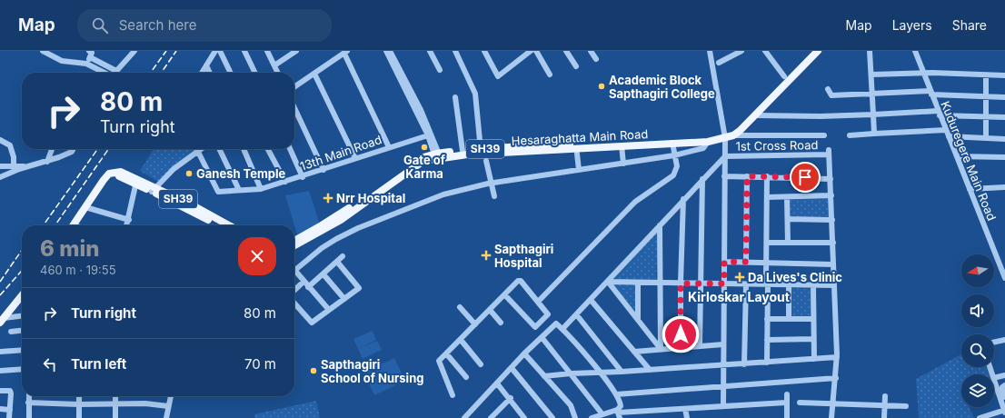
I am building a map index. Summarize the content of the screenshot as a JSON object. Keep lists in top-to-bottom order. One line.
{"streets":{"main road":["Hesaraghatta Main Road","SH39"],"street":["1st Cross Road","13th Main Road","Kuduregere Main Road"]},"districts":["Kirloskar Layout"],"places":{"other":["Academic Block Sapthagiri College","Gate of Karma","Ganesh Temple","Sapthagiri School of Nursing"],"health":["Nrr Hospital","Sapthagiri Hospital","Da Lives's Clinic"]},"north":"left","page":{"header":"Map","search":"Search here","nav":["Map","Layers","Share"],"turn":["80 m","Turn right"],"heading":["6 min","460 m · 19:55"],"list":[{"name":"Turn right","value":"80 m"},{"name":"Turn left","value":"70 m"}]}}
